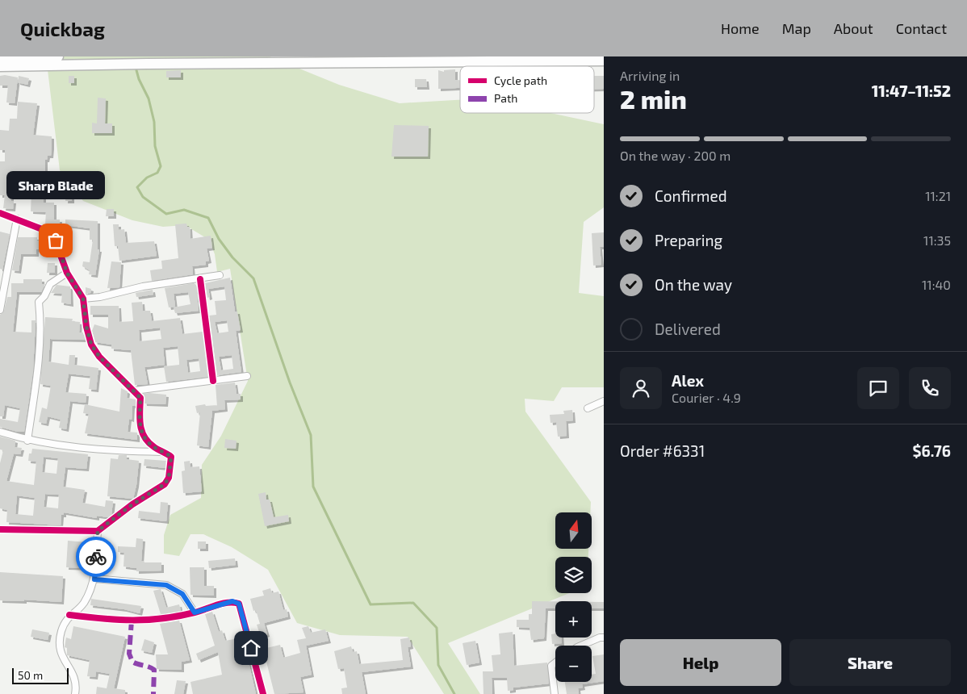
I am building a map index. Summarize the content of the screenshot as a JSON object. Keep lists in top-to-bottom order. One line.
{"places":["Sharp Blade"],"legend":["Cycle path","Path"],"scale_bar":"50 m","north":"top","page":{"header":"Quickbag","nav":["Home","Map","About","Contact"],"heading":["2 min","Arriving in","11:47–11:52"],"panel":["Alex","Courier · 4.9","Order #6331","$6.76"],"bar":"On the way · 200 m","bubble":"Sharp Blade","list":[["Confirmed","11:21"],["Preparing","11:35"],["On the way","11:40"],"Delivered"],"map_buttons":["+","−"],"buttons":["Help","Share"],"scale":"50 m"}}
